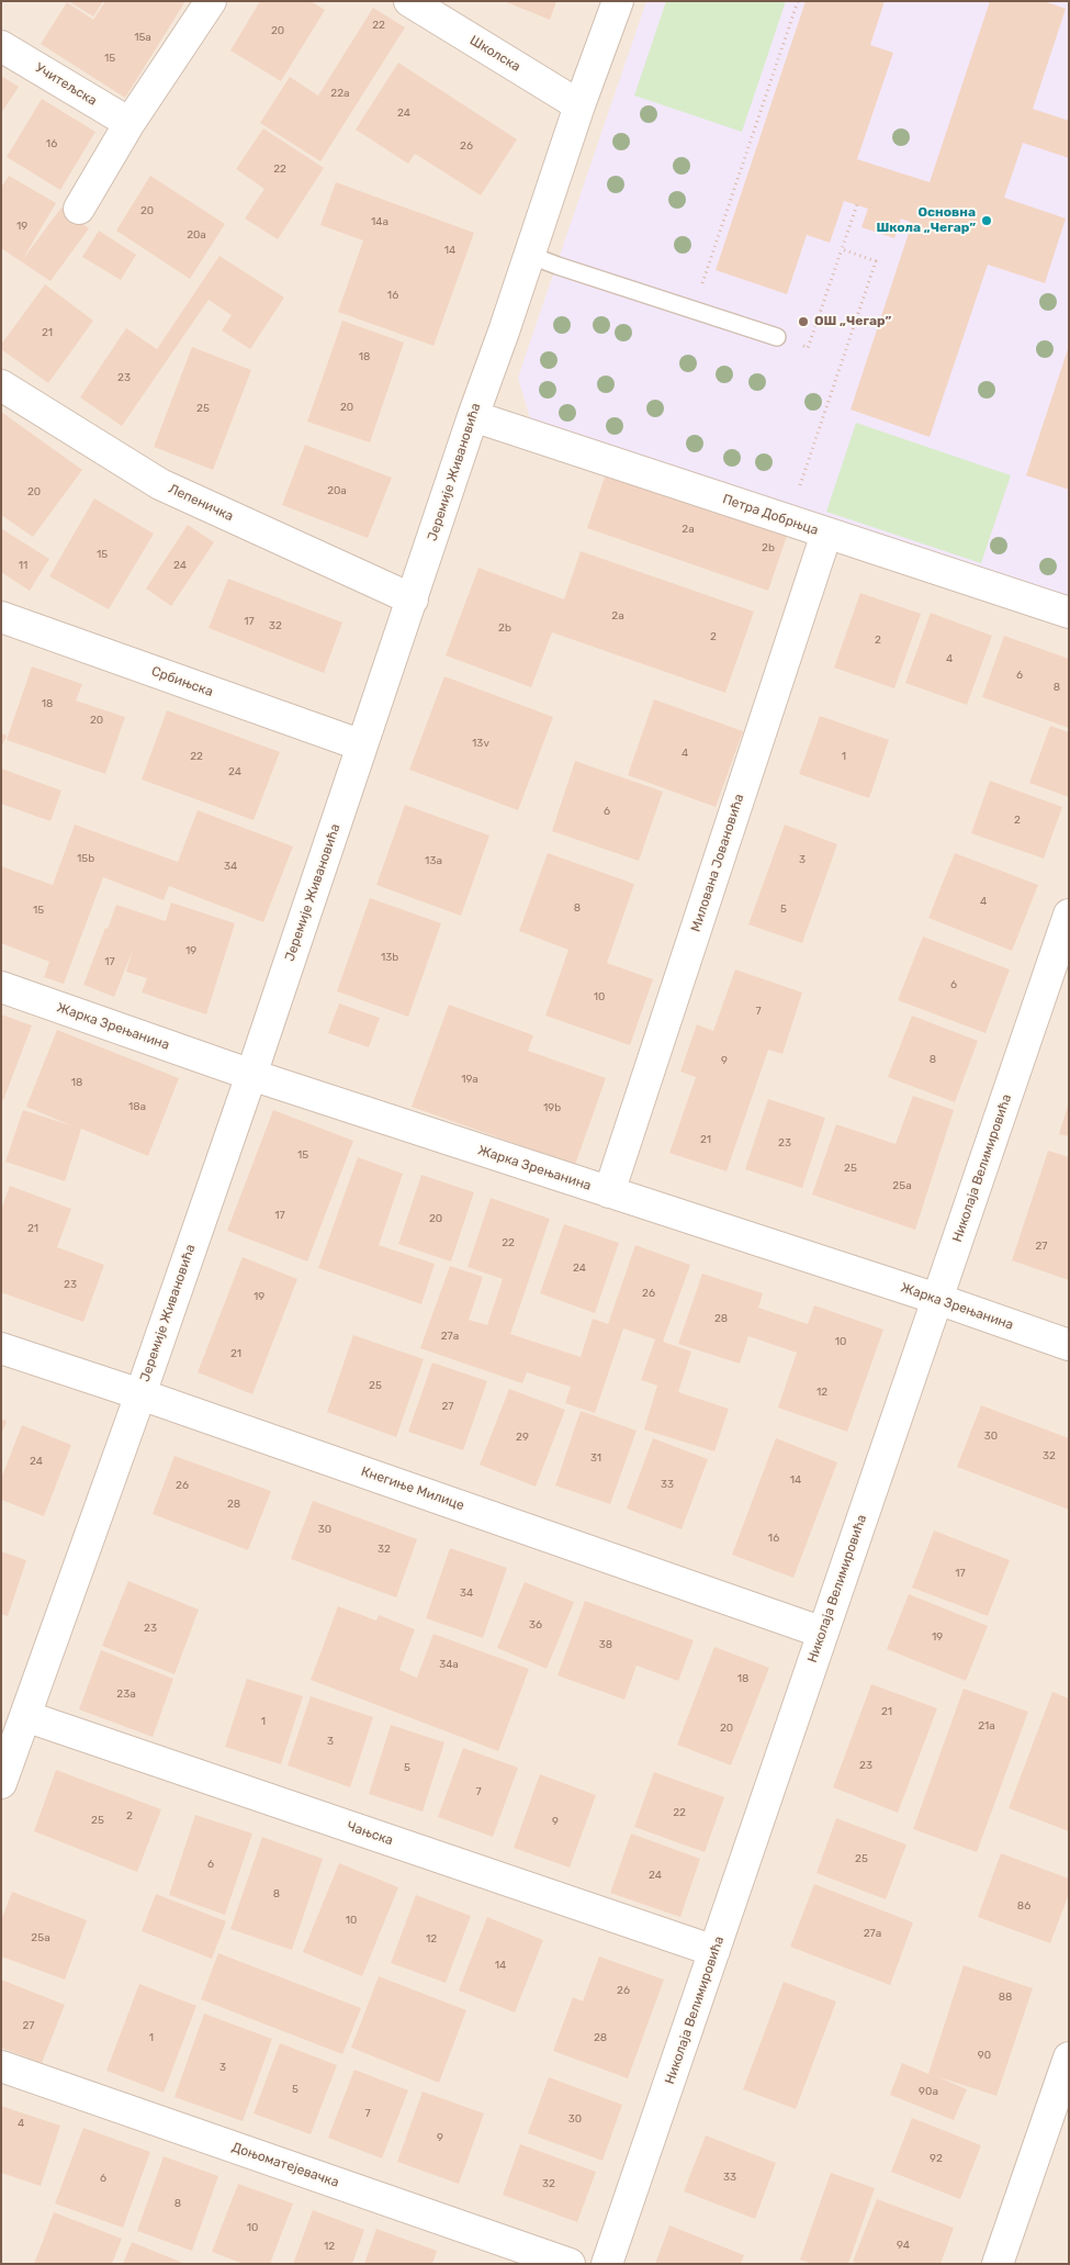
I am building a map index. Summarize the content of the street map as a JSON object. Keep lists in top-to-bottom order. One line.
{"streets":{"street":["Школска","Учитељска","Јеремије Живановића","Лепеничка","Петра Добрњца","Србињска","Милована Јовановића","Жарка Зрењанина","Николаја Велимировића","Кнегиње Милице","Чањска","Доњоматејевачка"]},"crossings":[["Школска","Јеремије Живановића"],["Јеремије Живановића","Лепеничка"],["Јеремије Живановића","Петра Добрњца"],["Јеремије Живановића","Србињска"],["Јеремије Живановића","Жарка Зрењанина"],["Јеремије Живановића","Кнегиње Милице"],["Јеремије Живановића","Чањска"],["Петра Добрњца","Милована Јовановића"],["Милована Јовановића","Жарка Зрењанина"],["Жарка Зрењанина","Николаја Велимировића"],["Николаја Велимировића","Кнегиње Милице"],["Николаја Велимировића","Чањска"]],"places":["Основна Школа „Чегар”","ОШ „Чегар”"],"house_numbers":["22","20","15a","15","22a","24","16","26","22","20","14a","19","20a","14","16","21","18","23","20","25","20a","20","2a","2b","15","11","24","2a","17","32","2b","2","2","4","6","8","18","20","13v","4","22","1","24","6","2","15b","3","13a","34","4","8","5","15","19","13b","17","6","10","7","8","9","19a","18","18a","19b","21","23","15","25","25a","17","20","21","22","27","24","23","26","19","28","27a","10","21","25","12","27","30","29","32","31","24","14","33","26","28","30","16","32","17","34","36","23","19","38","34a","18","23a","21","1","21a","20","3","23","5","7","22","2","25","9","25","6","24","8","86","10","27a","25a","12","14","26","88","27","1","28","90","3","5","90a","7","30","4","9","92","33","6","32","8","10","94","12"]}
